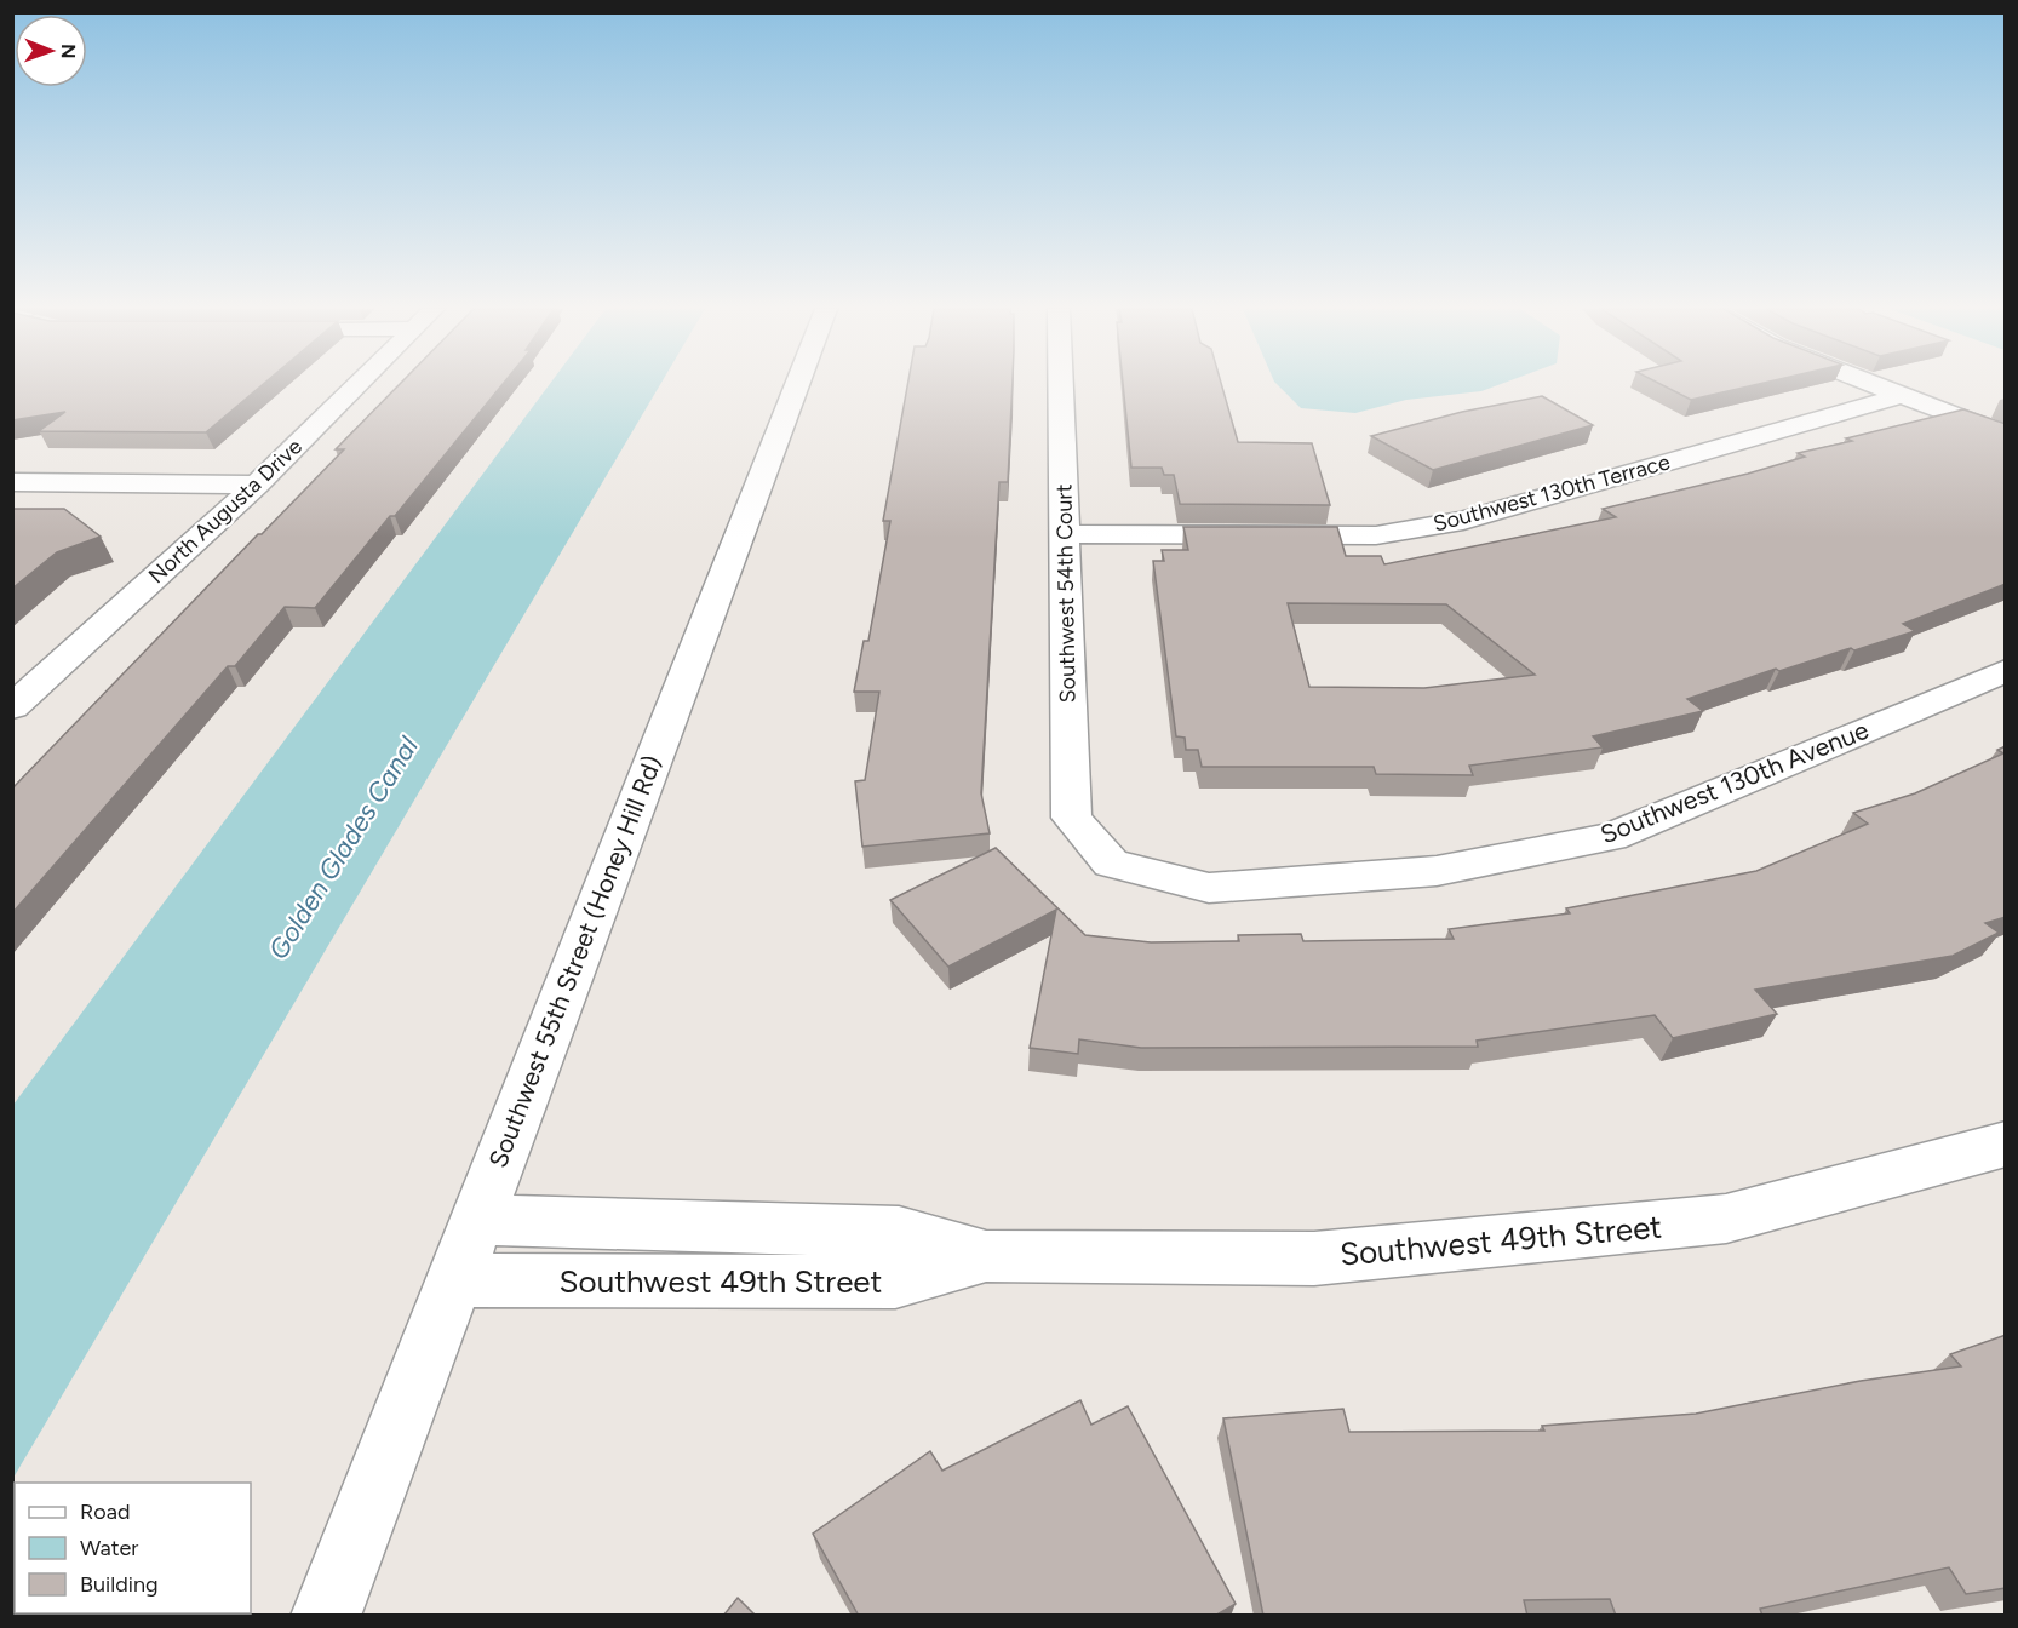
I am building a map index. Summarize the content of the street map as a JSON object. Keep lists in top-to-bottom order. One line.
{"streets":{"street":["Southwest 130th Terrace","North Augusta Drive","Southwest 54th Court","Southwest 130th Avenue","Southwest 55th Street (Honey Hill Rd)","Southwest 49th Street"]},"crossings":[["Southwest 130th Terrace","Southwest 54th Court"],["Southwest 54th Court","Southwest 130th Avenue"],["Southwest 55th Street (Honey Hill Rd)","Southwest 49th Street"]],"water":["Golden Glades Canal"],"legend":["Road","Water","Building"],"north":"right"}
